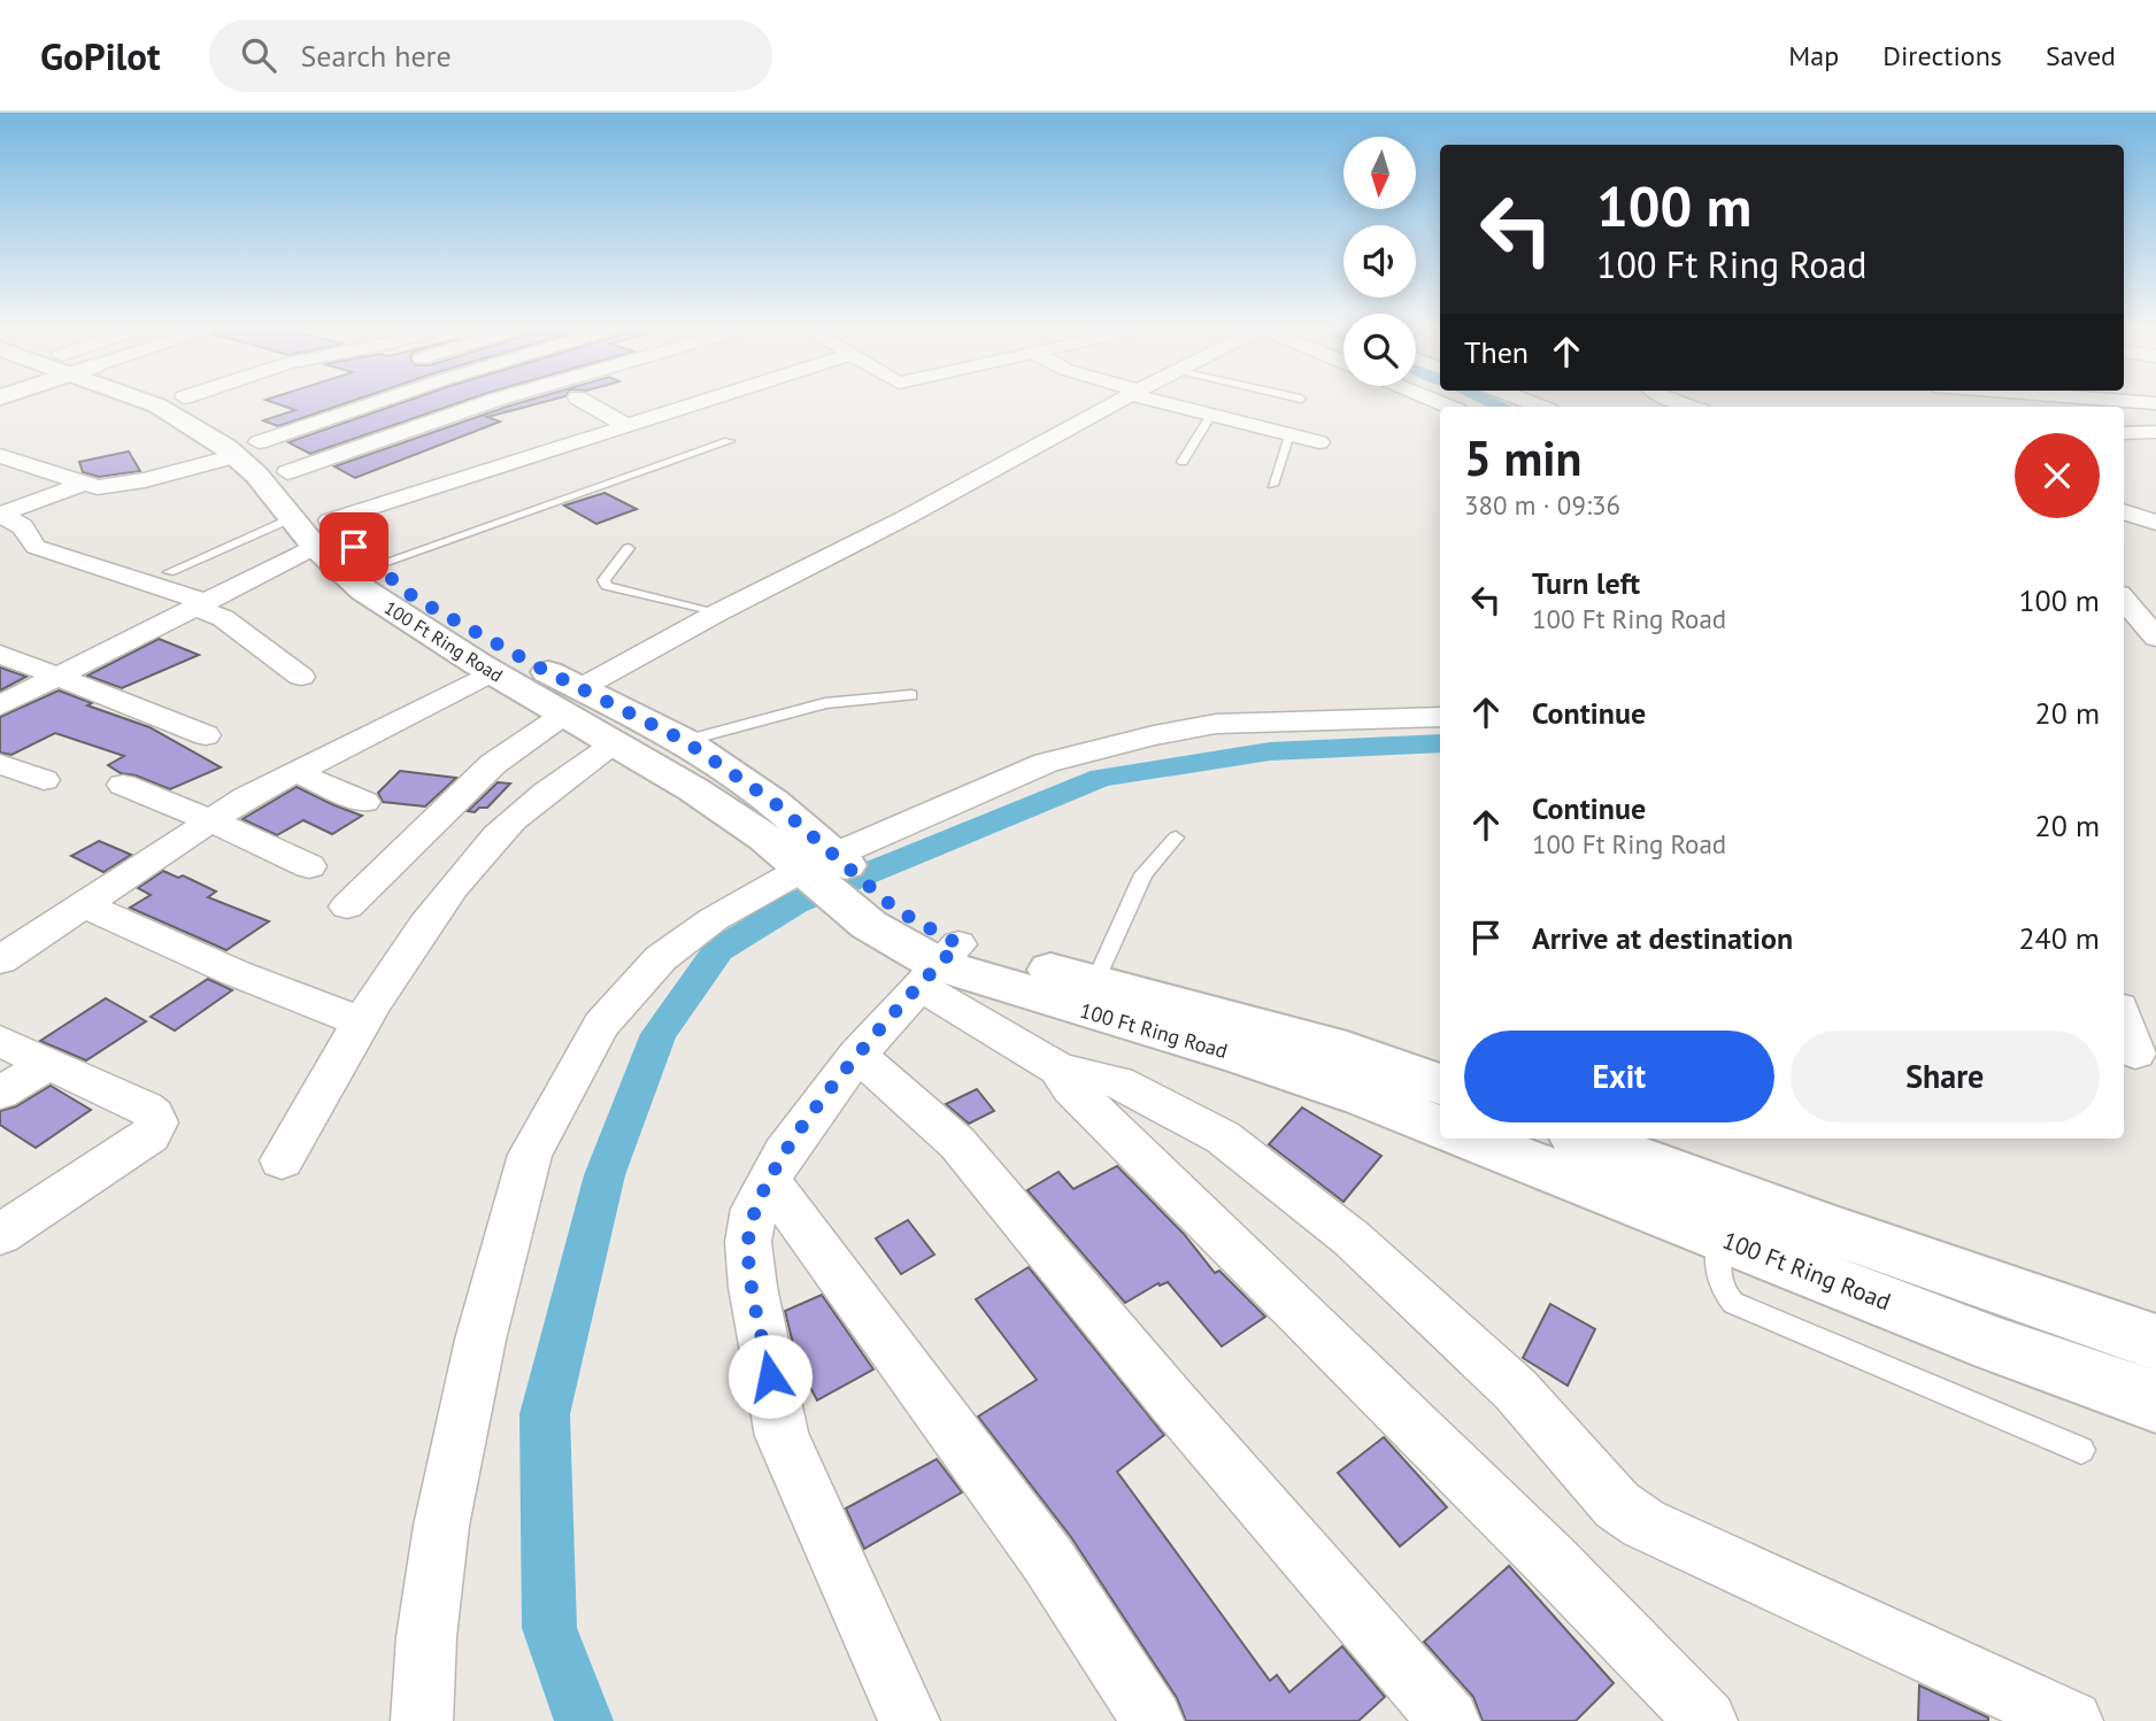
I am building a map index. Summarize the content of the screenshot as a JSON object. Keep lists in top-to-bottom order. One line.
{"streets":{"main road":["100 Ft Ring Road"]},"north":"bottom","page":{"header":"GoPilot","search":"Search here","nav":["Map","Directions","Saved"],"turn":["100 m","100 Ft Ring Road"],"then":"Then","heading":["5 min","380 m · 09:36"],"list":[{"name":"Turn left","note":"100 Ft Ring Road","value":"100 m"},{"name":"Continue","value":"20 m"},{"name":"Continue","note":"100 Ft Ring Road","value":"20 m"},{"name":"Arrive at destination","value":"240 m"}],"buttons":["Exit","Share"]}}
